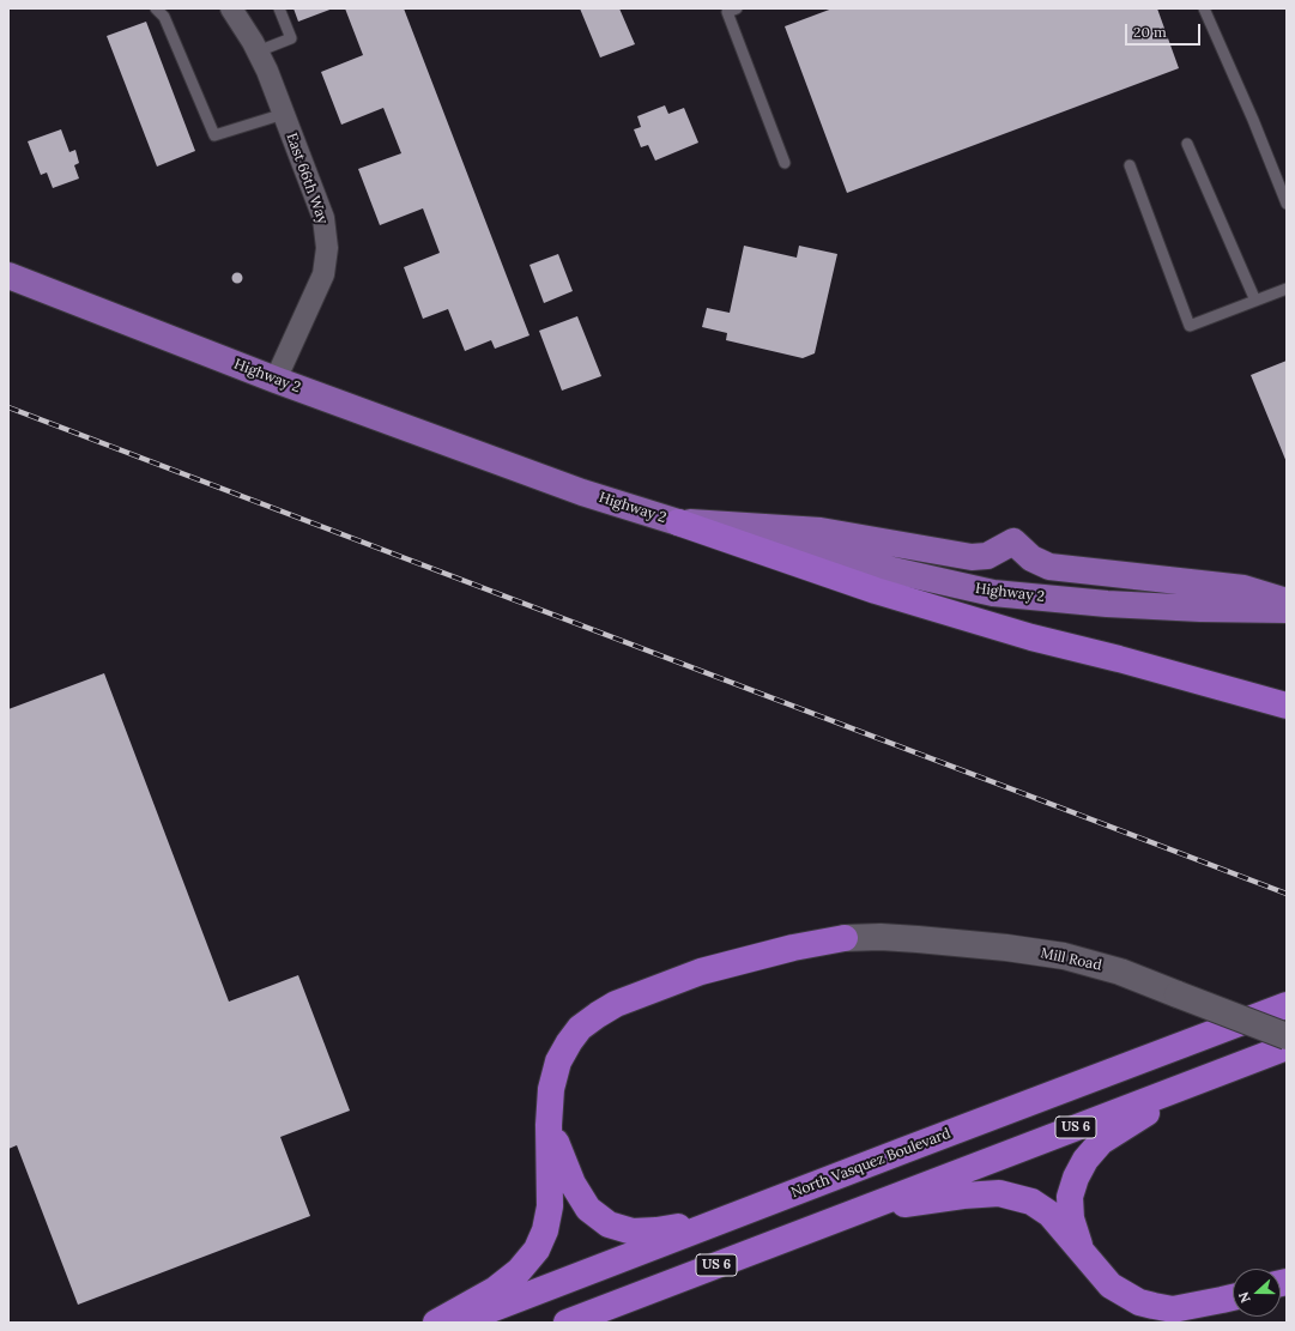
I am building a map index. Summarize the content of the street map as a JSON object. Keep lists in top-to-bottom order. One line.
{"streets":{"highway":["US 6","North Vasquez Boulevard"],"main road":["Highway 2"],"street":["East 66th Way","Mill Road"]},"crossings":[["East 66th Way","Highway 2"]],"scale_bar":"20 m","north":"left"}
